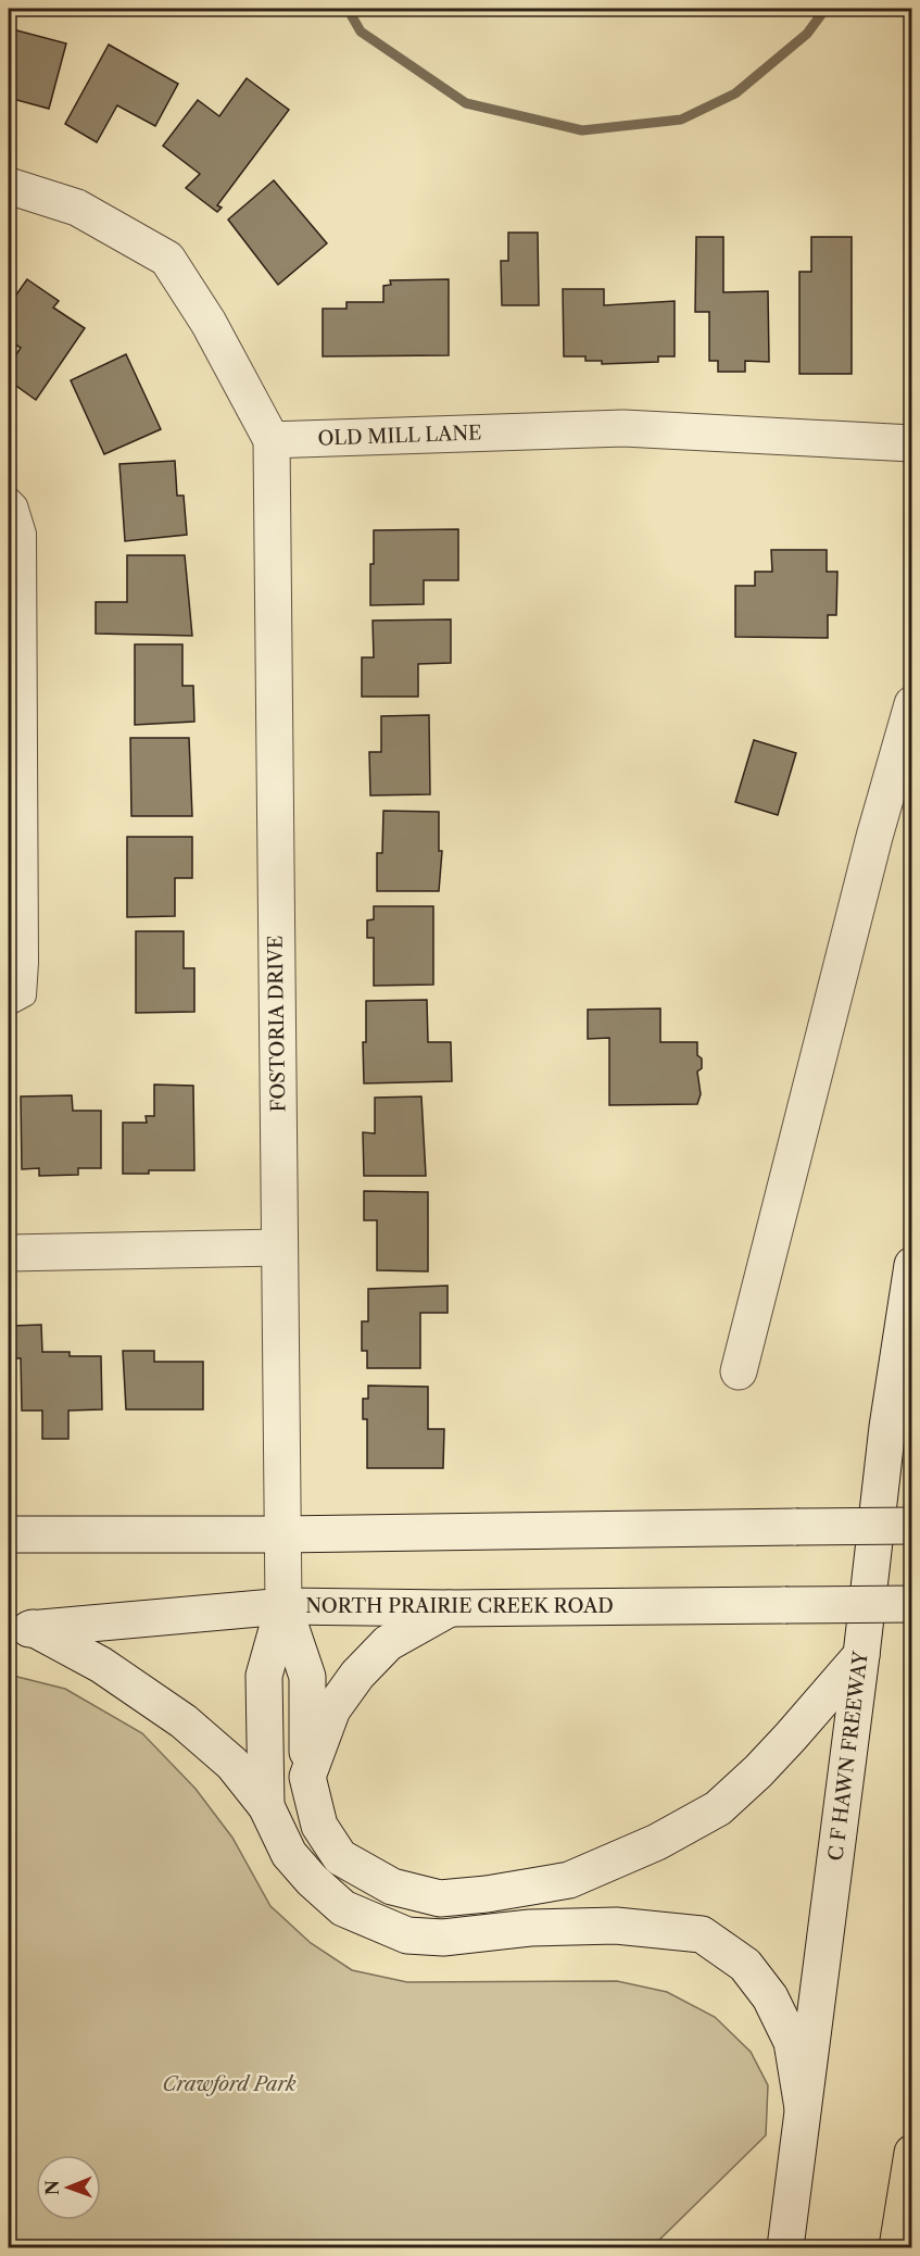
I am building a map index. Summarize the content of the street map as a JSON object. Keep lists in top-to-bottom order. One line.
{"streets":{"main road":["OLD MILL LANE","FOSTORIA DRIVE","NORTH PRAIRIE CREEK ROAD","C F HAWN FREEWAY"]},"crossings":[["OLD MILL LANE","FOSTORIA DRIVE"],["FOSTORIA DRIVE","NORTH PRAIRIE CREEK ROAD"]],"parks":["Crawford Park"],"north":"left"}
